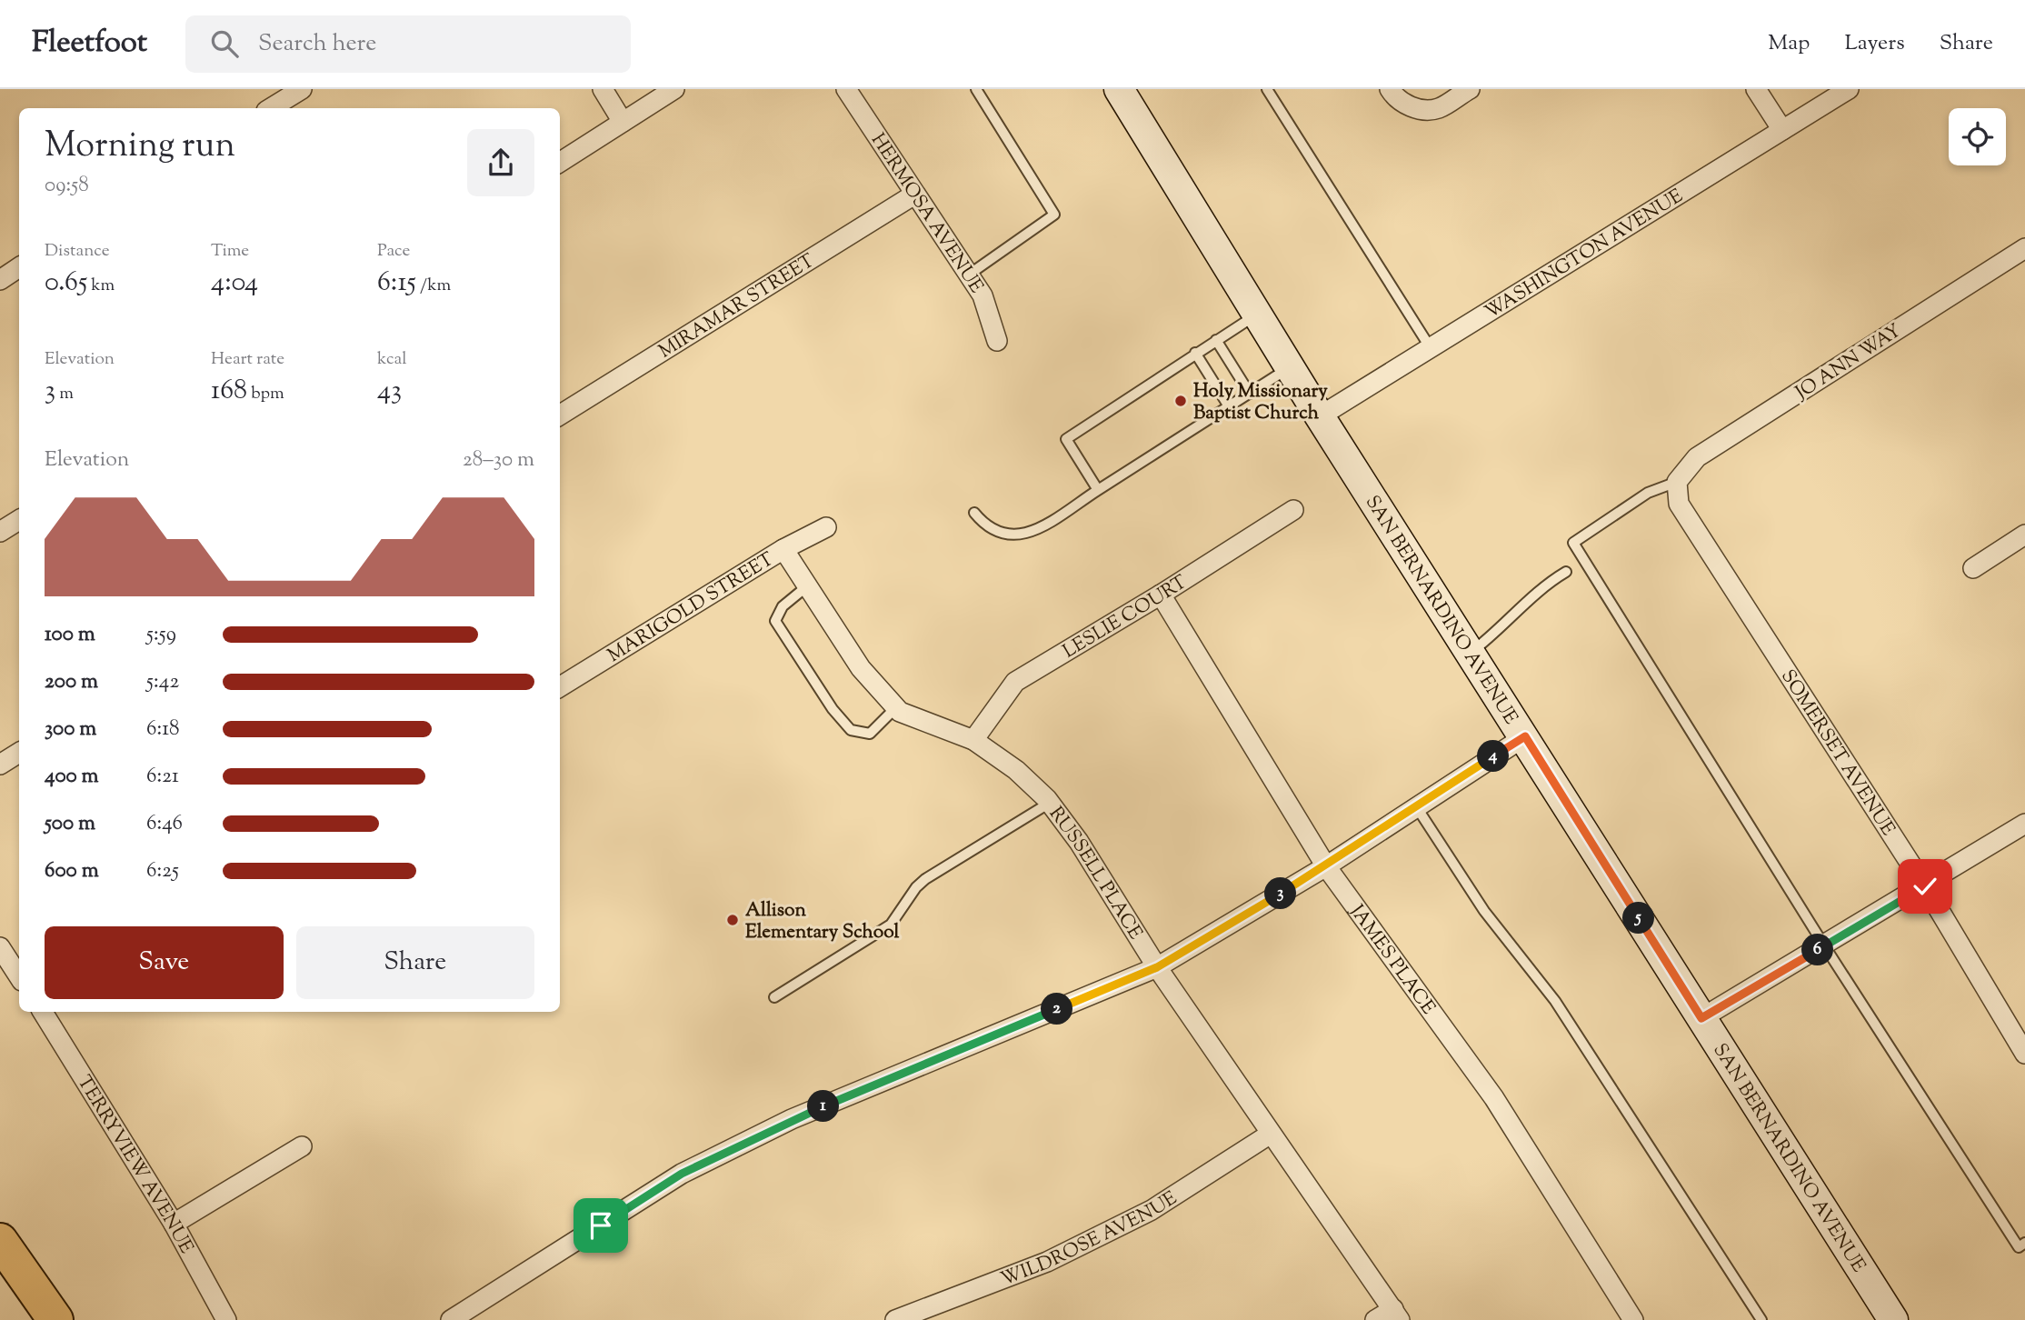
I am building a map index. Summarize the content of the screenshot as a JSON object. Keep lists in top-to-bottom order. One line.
{"streets":{"main road":["SAN BERNARDINO AVENUE"],"street":["HERMOSA AVENUE","WASHINGTON AVENUE","MIRAMAR STREET","JO ANN WAY","MARIGOLD STREET","LESLIE COURT","SOMERSET AVENUE","RUSSELL PLACE","JAMES PLACE","TERRYVIEW AVENUE","WILDROSE AVENUE"]},"crossings":[["HERMOSA AVENUE","MIRAMAR STREET"],["WASHINGTON AVENUE","SAN BERNARDINO AVENUE"],["JO ANN WAY","SOMERSET AVENUE"],["MARIGOLD STREET","RUSSELL PLACE"],["LESLIE COURT","RUSSELL PLACE"],["LESLIE COURT","JAMES PLACE"],["RUSSELL PLACE","WILDROSE AVENUE"]],"places":["Holy Missionary Baptist Church","Allison Elementary School"],"page":{"header":"Fleetfoot","search":"Search here","nav":["Map","Layers","Share"],"heading":["Morning run","09:58"],"stats":[["Distance","0.65 km"],["Time","4:04"],["Pace","6:15 /km"],["Elevation","3 m"],["Heart rate","168 bpm"],["kcal","43"]],"chart":["Elevation","28–30 m"],"list":[{"name":"100 m","note":"5:59"},{"name":"200 m","note":"5:42"},{"name":"300 m","note":"6:18"},{"name":"400 m","note":"6:21"},{"name":"500 m","note":"6:46"},{"name":"600 m","note":"6:25"}],"pins":["4","3","5","6","2","1"],"buttons":["Save","Share"]}}
